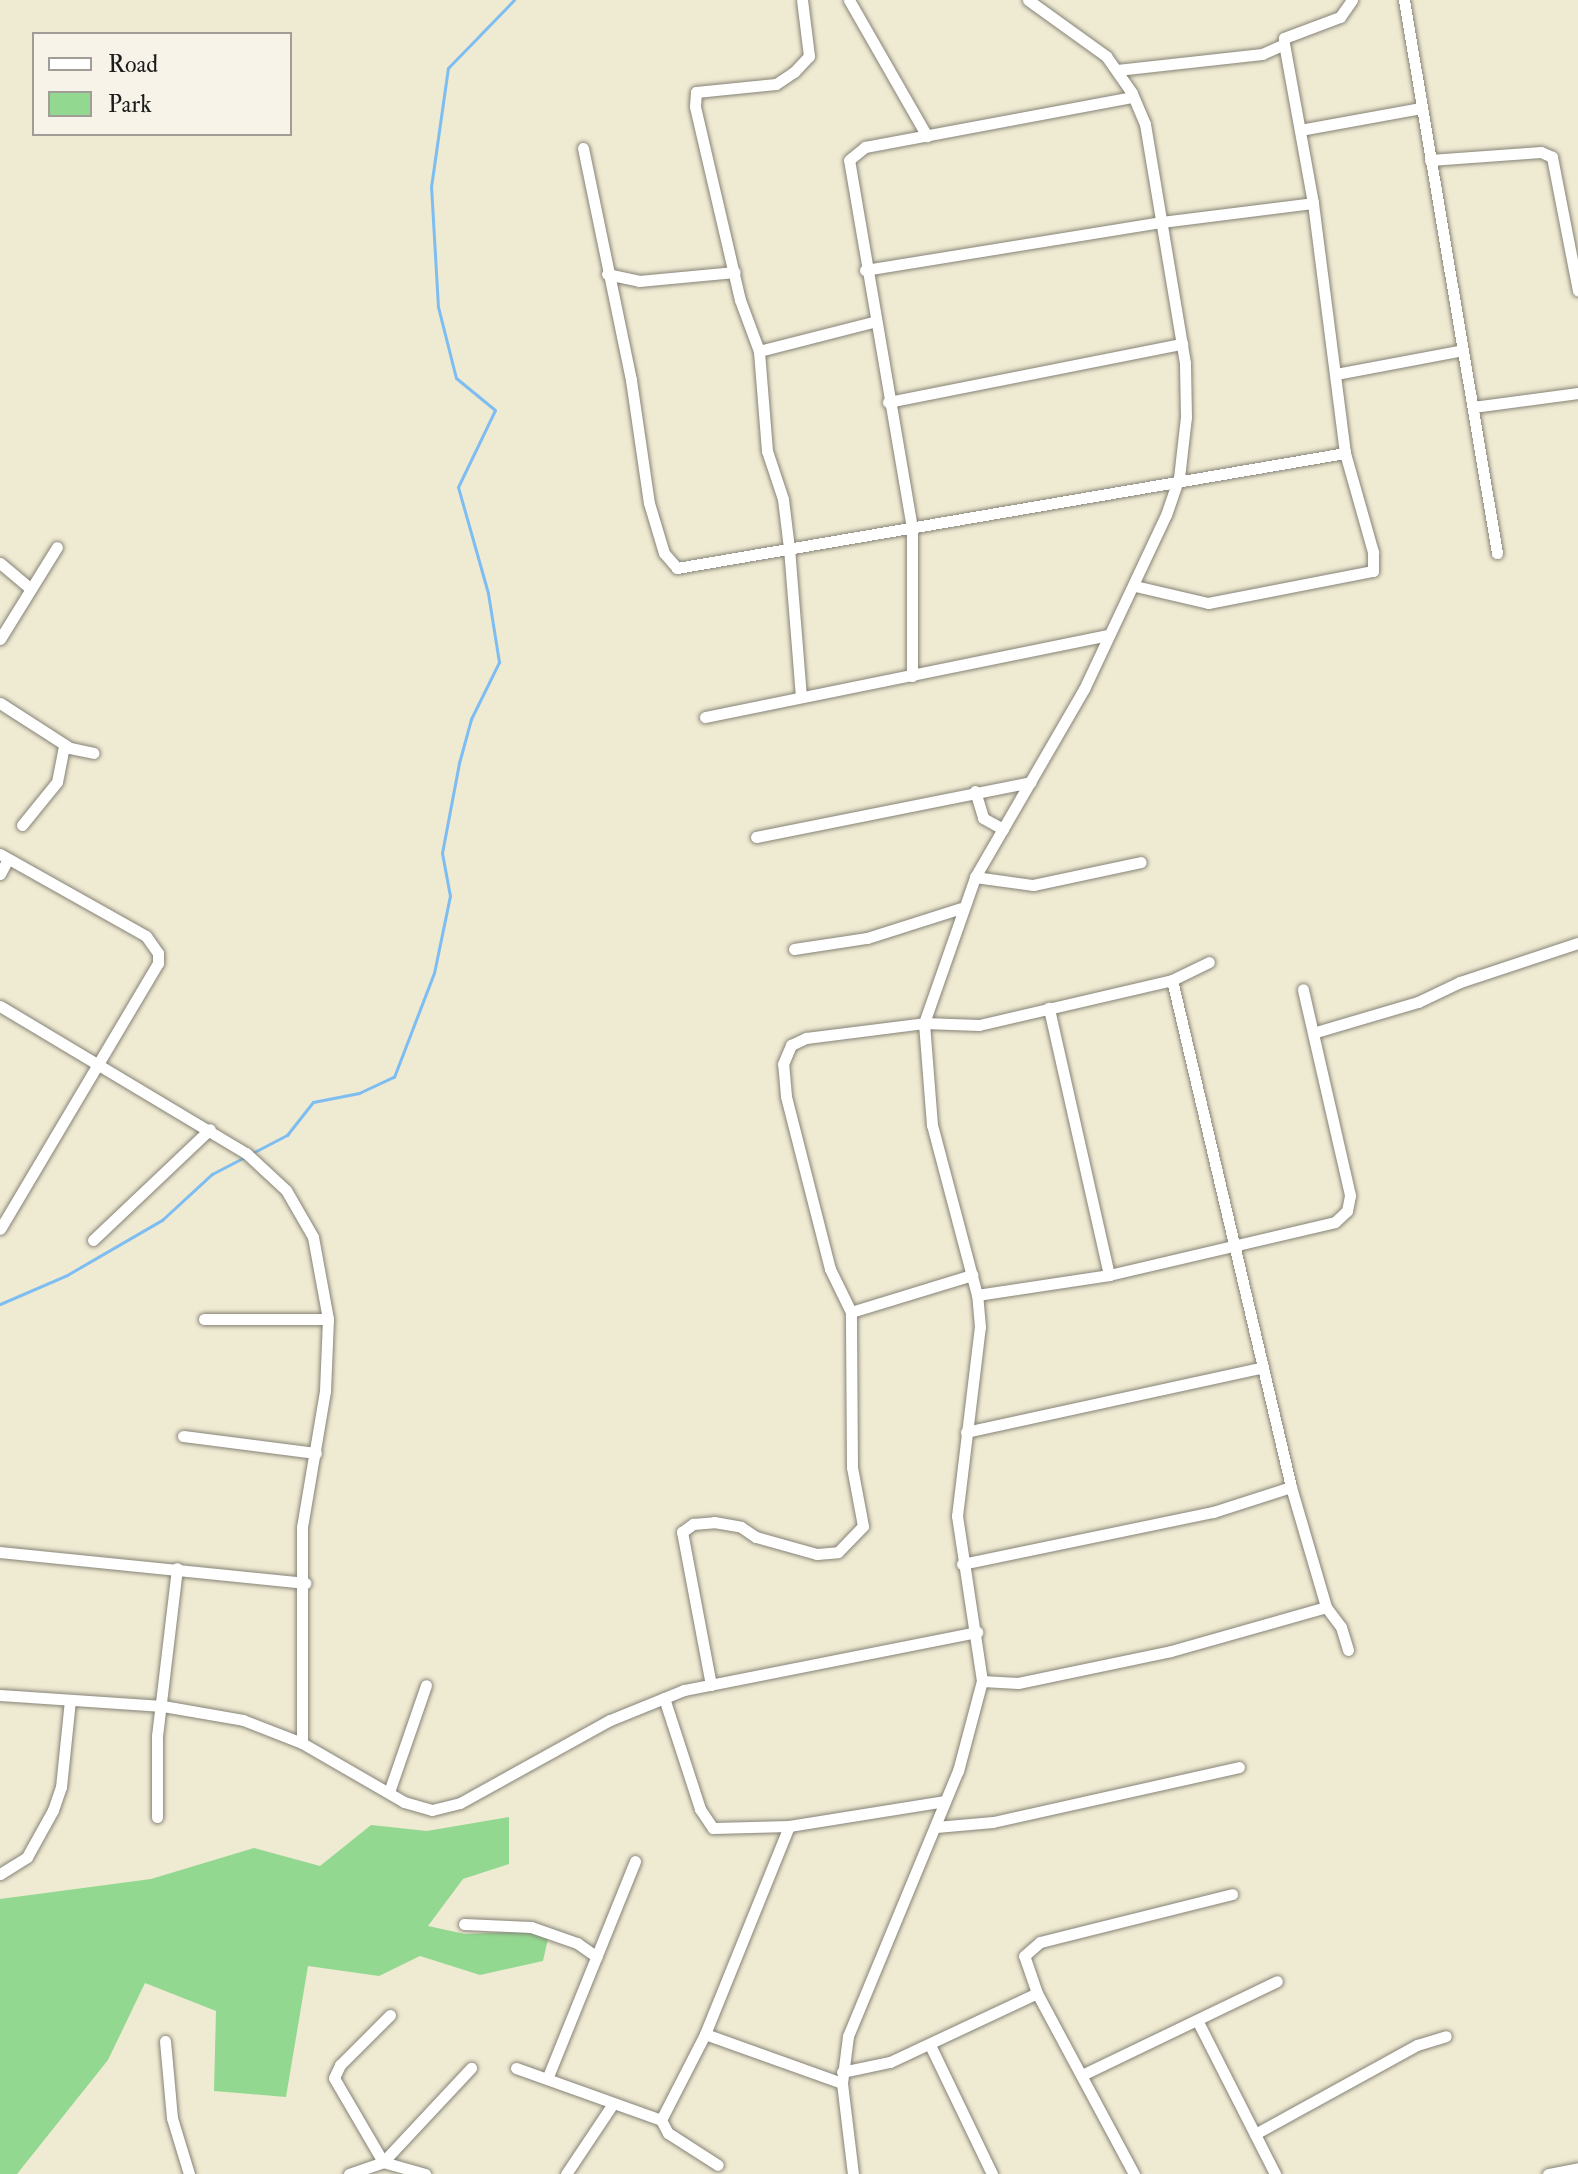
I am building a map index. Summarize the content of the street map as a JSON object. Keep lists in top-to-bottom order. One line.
{"legend":["Road","Park"]}
